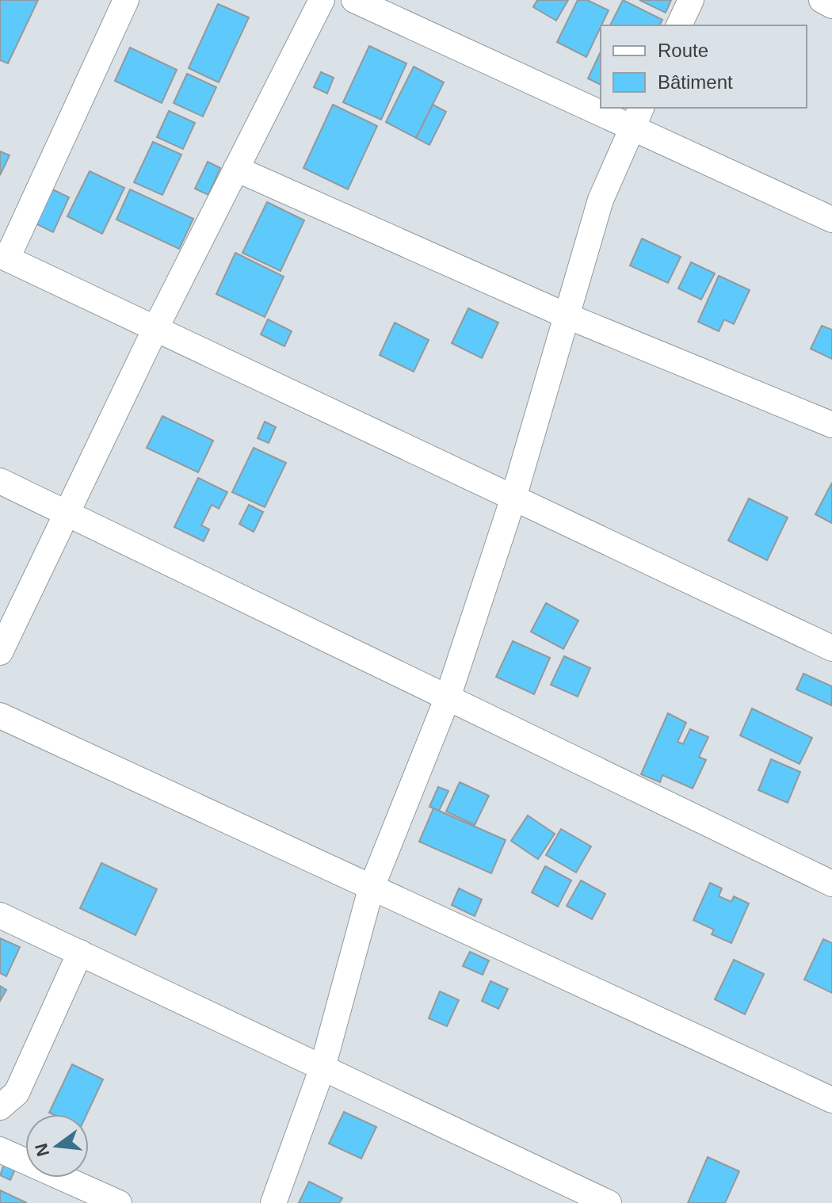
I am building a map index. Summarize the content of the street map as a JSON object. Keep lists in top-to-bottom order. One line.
{"legend":["Route","Bâtiment"],"north":"left"}
